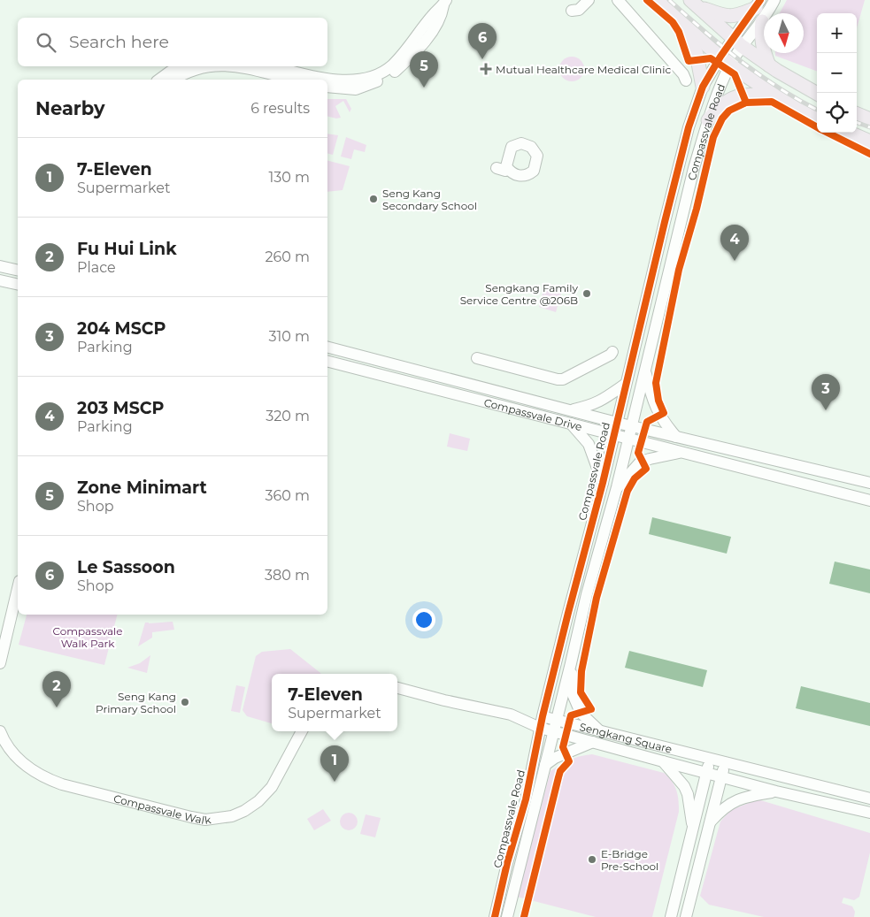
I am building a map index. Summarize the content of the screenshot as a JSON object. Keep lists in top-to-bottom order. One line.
{"streets":{"street":["Compassvale Road","Compassvale Drive","Sengkang Square","Compassvale Walk"]},"crossings":[["Compassvale Road","Compassvale Drive"],["Compassvale Road","Sengkang Square"]],"parks":["Compassvale Walk Park"],"places":{"health":["Mutual Healthcare Medical Clinic"],"other":["Seng Kang Secondary School","Sengkang Family Service Centre @206B","Seng Kang Primary School","E-Bridge Pre-School"]},"north":"bottom","page":{"map_buttons":["+","−"],"search":"Search here","pins":["6","5","4","3","2","1"],"heading":["Nearby","6 results"],"list":[{"mark":"1","name":"7-Eleven","note":"Supermarket","value":"130 m"},{"mark":"2","name":"Fu Hui Link","note":"Place","value":"260 m"},{"mark":"3","name":"204 MSCP","note":"Parking","value":"310 m"},{"mark":"4","name":"203 MSCP","note":"Parking","value":"320 m"},{"mark":"5","name":"Zone Minimart","note":"Shop","value":"360 m"},{"mark":"6","name":"Le Sassoon","note":"Shop","value":"380 m"}],"popup":["7-Eleven","Supermarket"]}}
